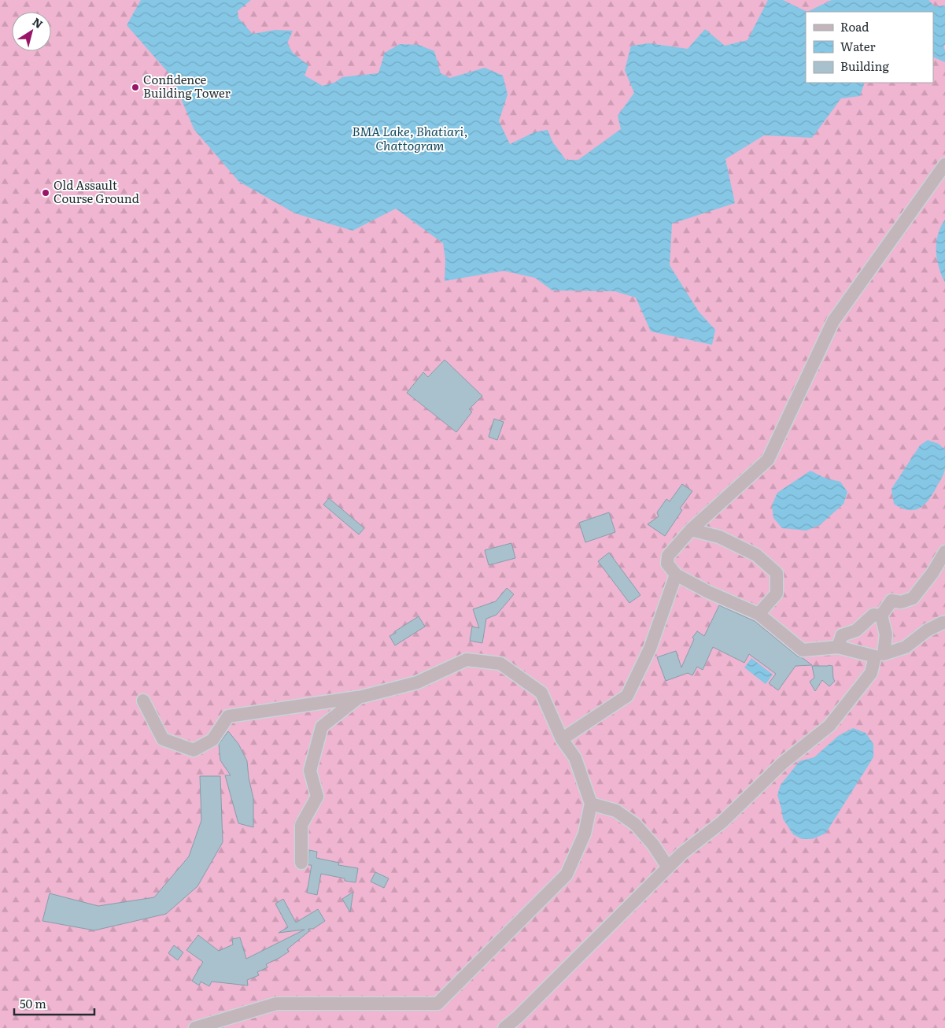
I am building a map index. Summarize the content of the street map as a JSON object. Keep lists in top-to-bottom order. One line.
{"water":["BMA Lake, Bhatiari, Chattogram"],"places":["Confidence Building Tower","Old Assault Course Ground"],"legend":["Road","Water","Building"],"scale_bar":"50 m","north":"top right"}
